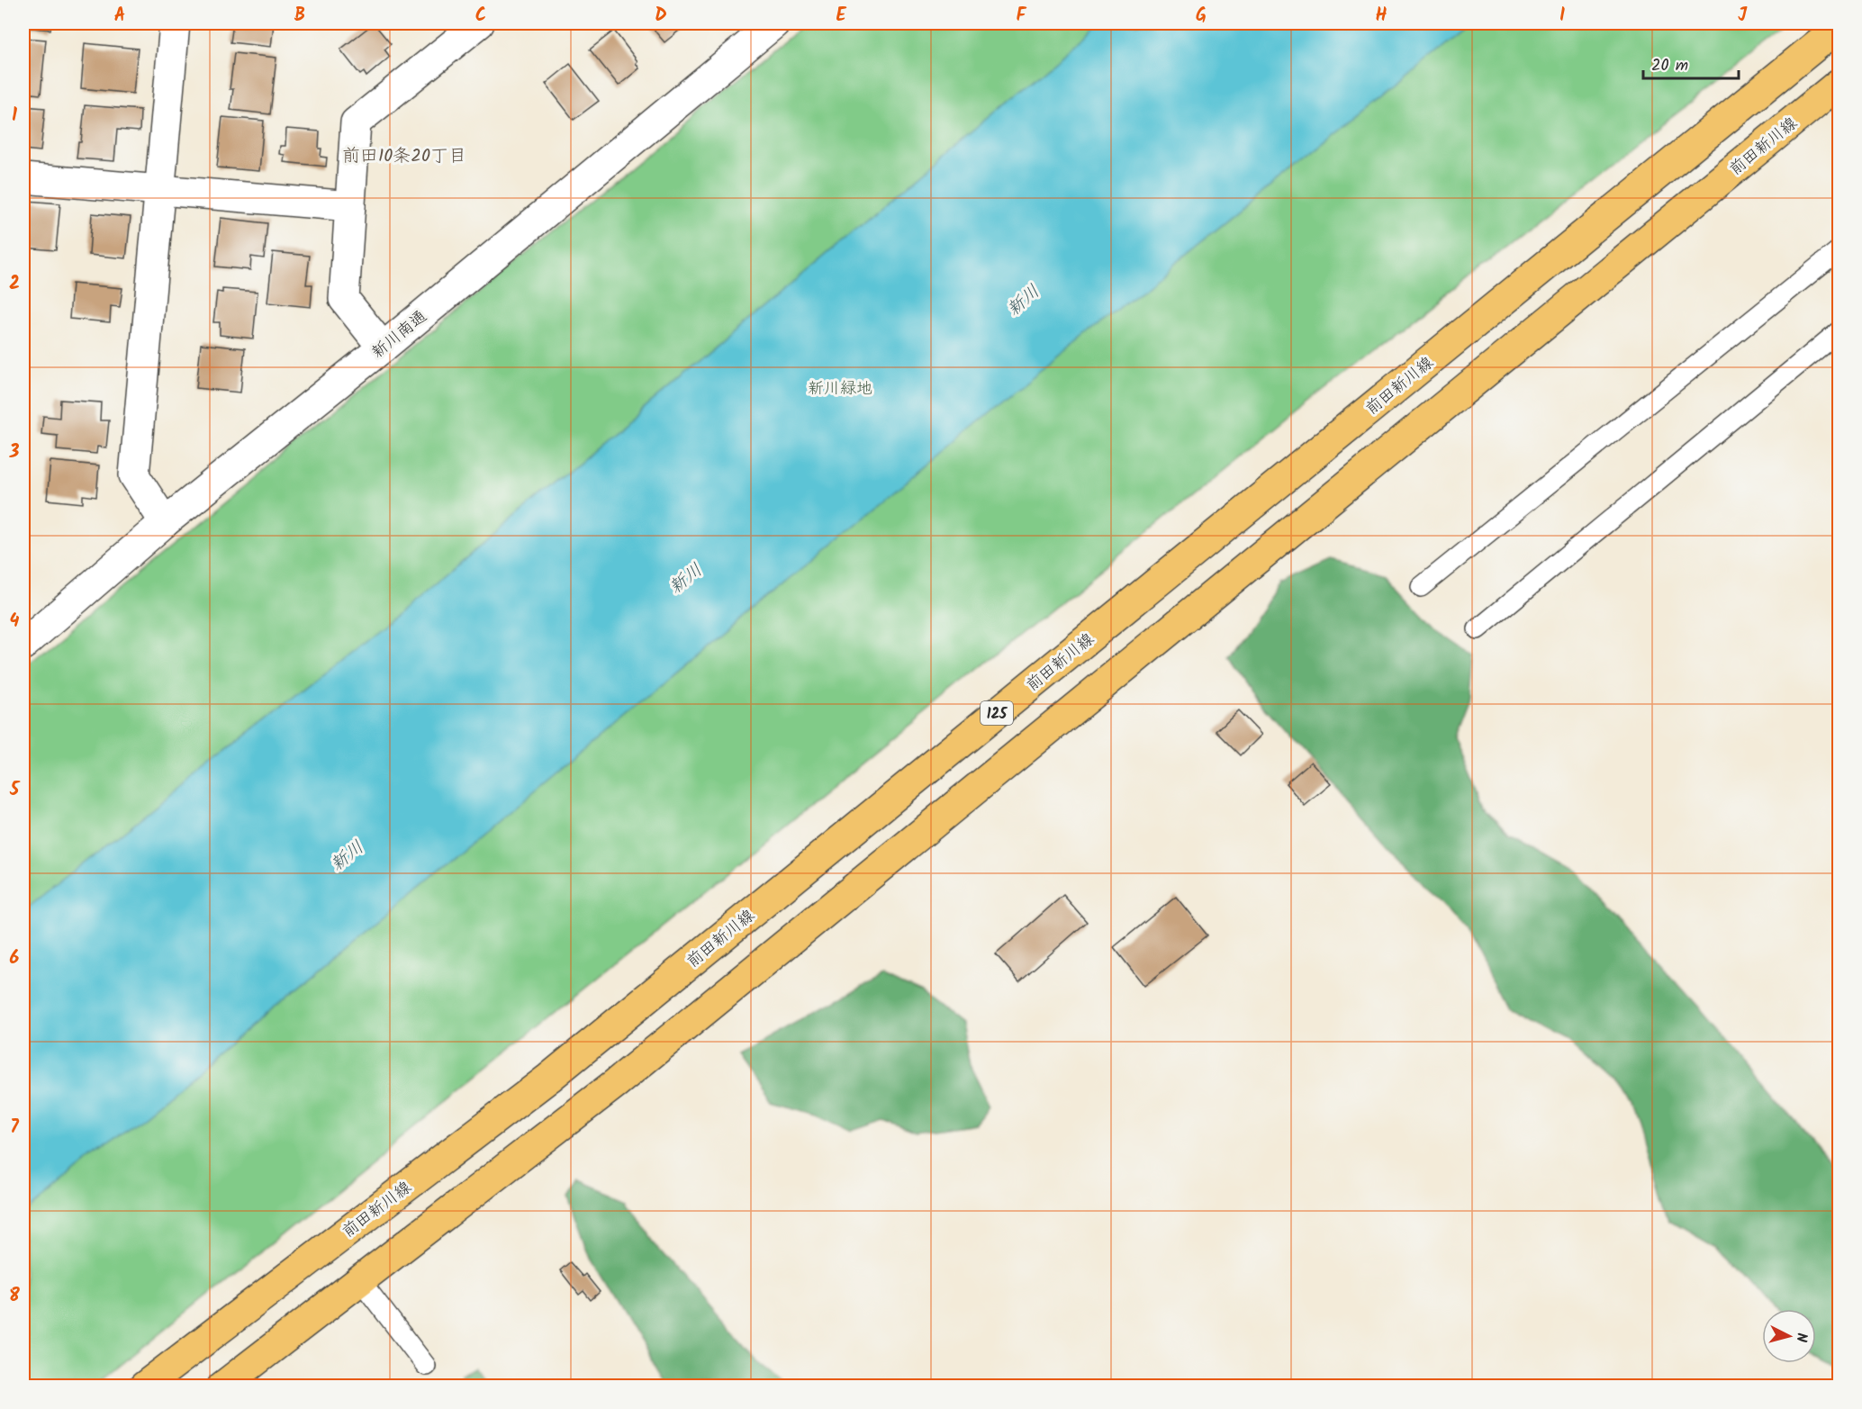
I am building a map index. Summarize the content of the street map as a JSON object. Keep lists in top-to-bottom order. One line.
{"streets":{"main road":["前田新川線","125"],"street":["新川南通"]},"districts":["前田10条20丁目"],"water":["新川"],"parks":["新川緑地"],"scale_bar":"20 m","north":"right","grid":{"columns":["A","B","C","D","E","F","G","H","I","J"],"rows":["1","2","3","4","5","6","7","8"]}}
